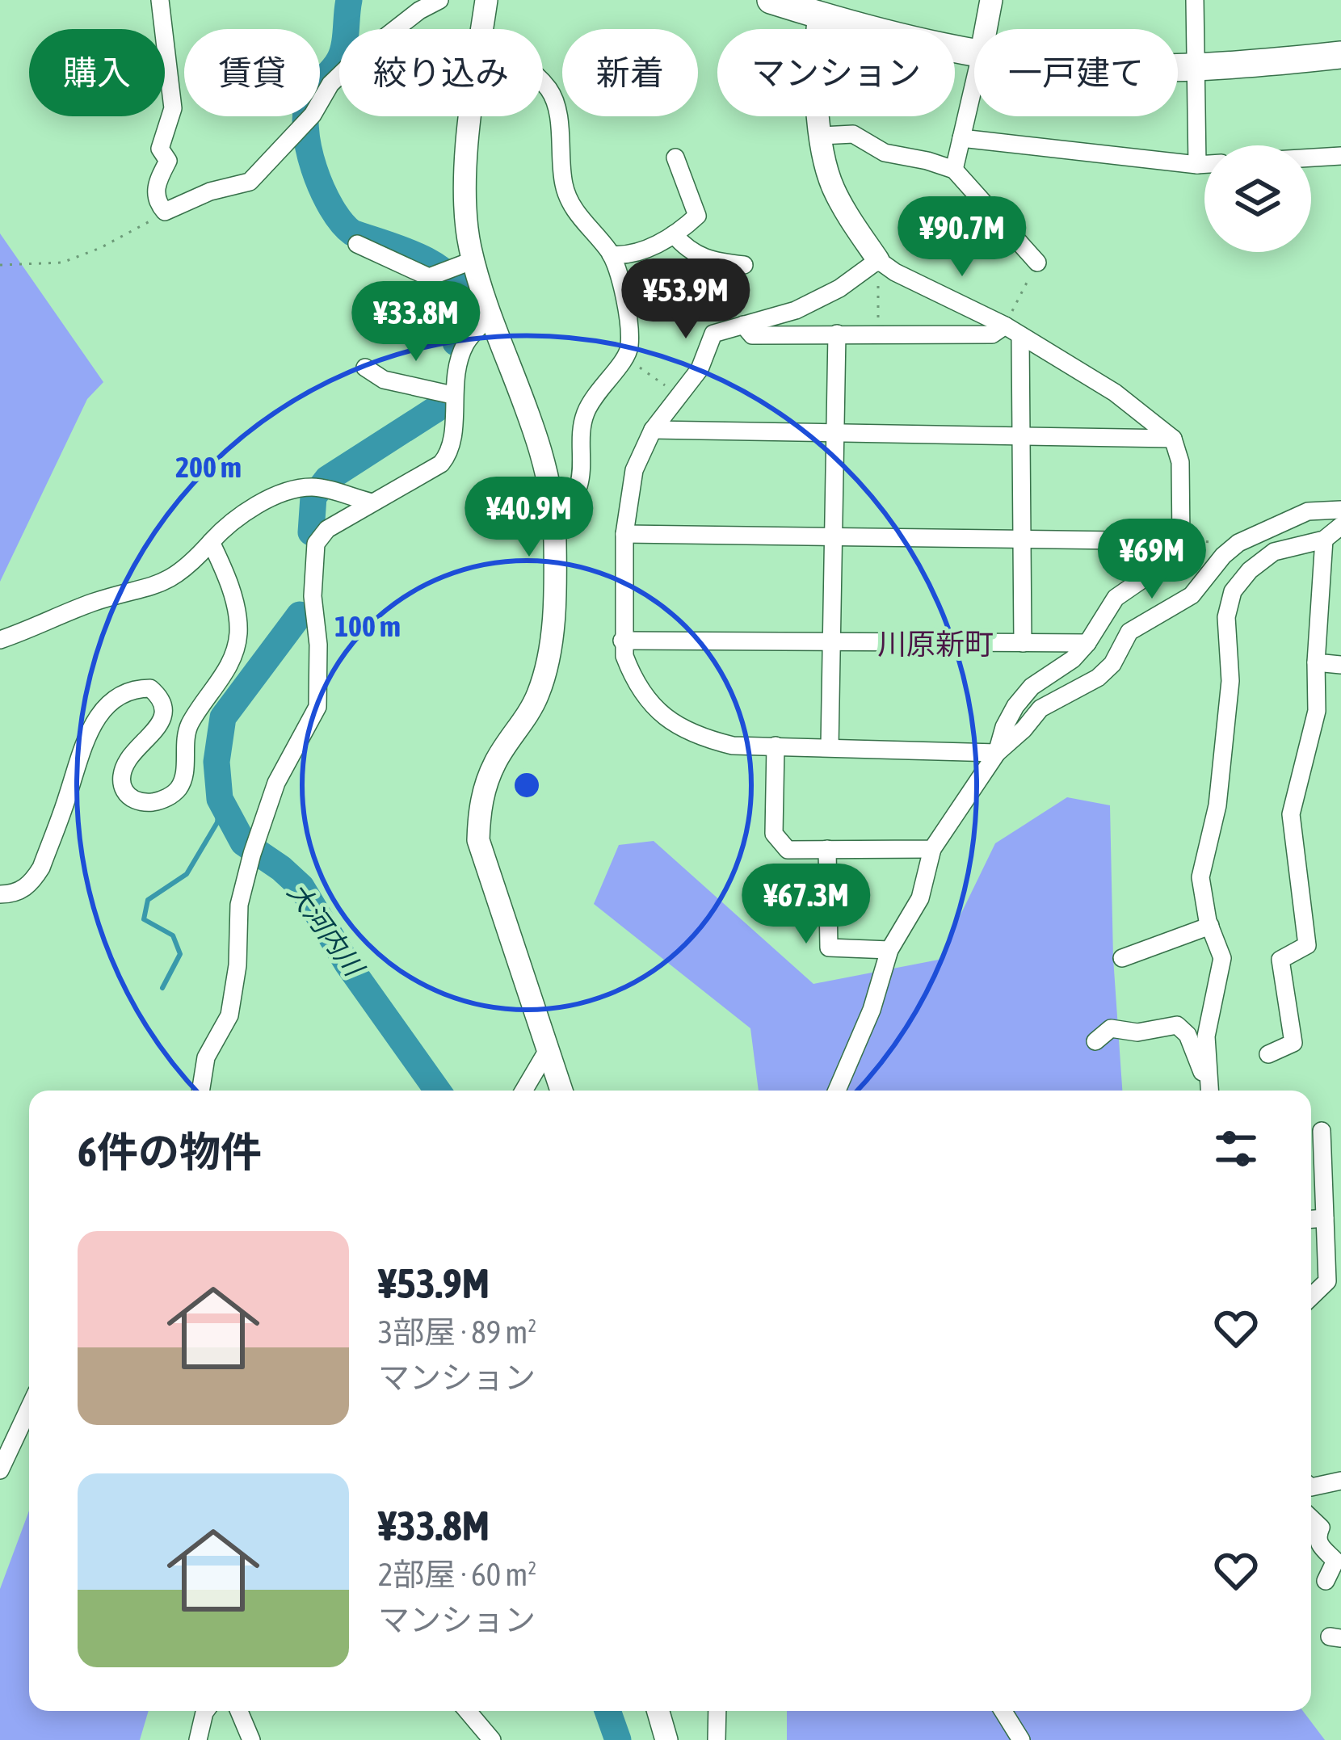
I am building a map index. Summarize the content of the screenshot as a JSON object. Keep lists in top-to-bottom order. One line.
{"districts":["川原新町"],"water":["大河内川"],"page":{"chip":["購入","賃貸","絞り込み","新着","マンション","一戸建て"],"price":["¥90.7M","¥53.9M","¥33.8M","¥40.9M","¥69M","¥67.3M"],"heading":"6件の物件","list":[{"name":"¥53.9M","note":"3部屋 · 89 m² · マンション"},{"name":"¥33.8M","note":"2部屋 · 60 m² · マンション"}]},"rings":["200 m","100 m"]}
